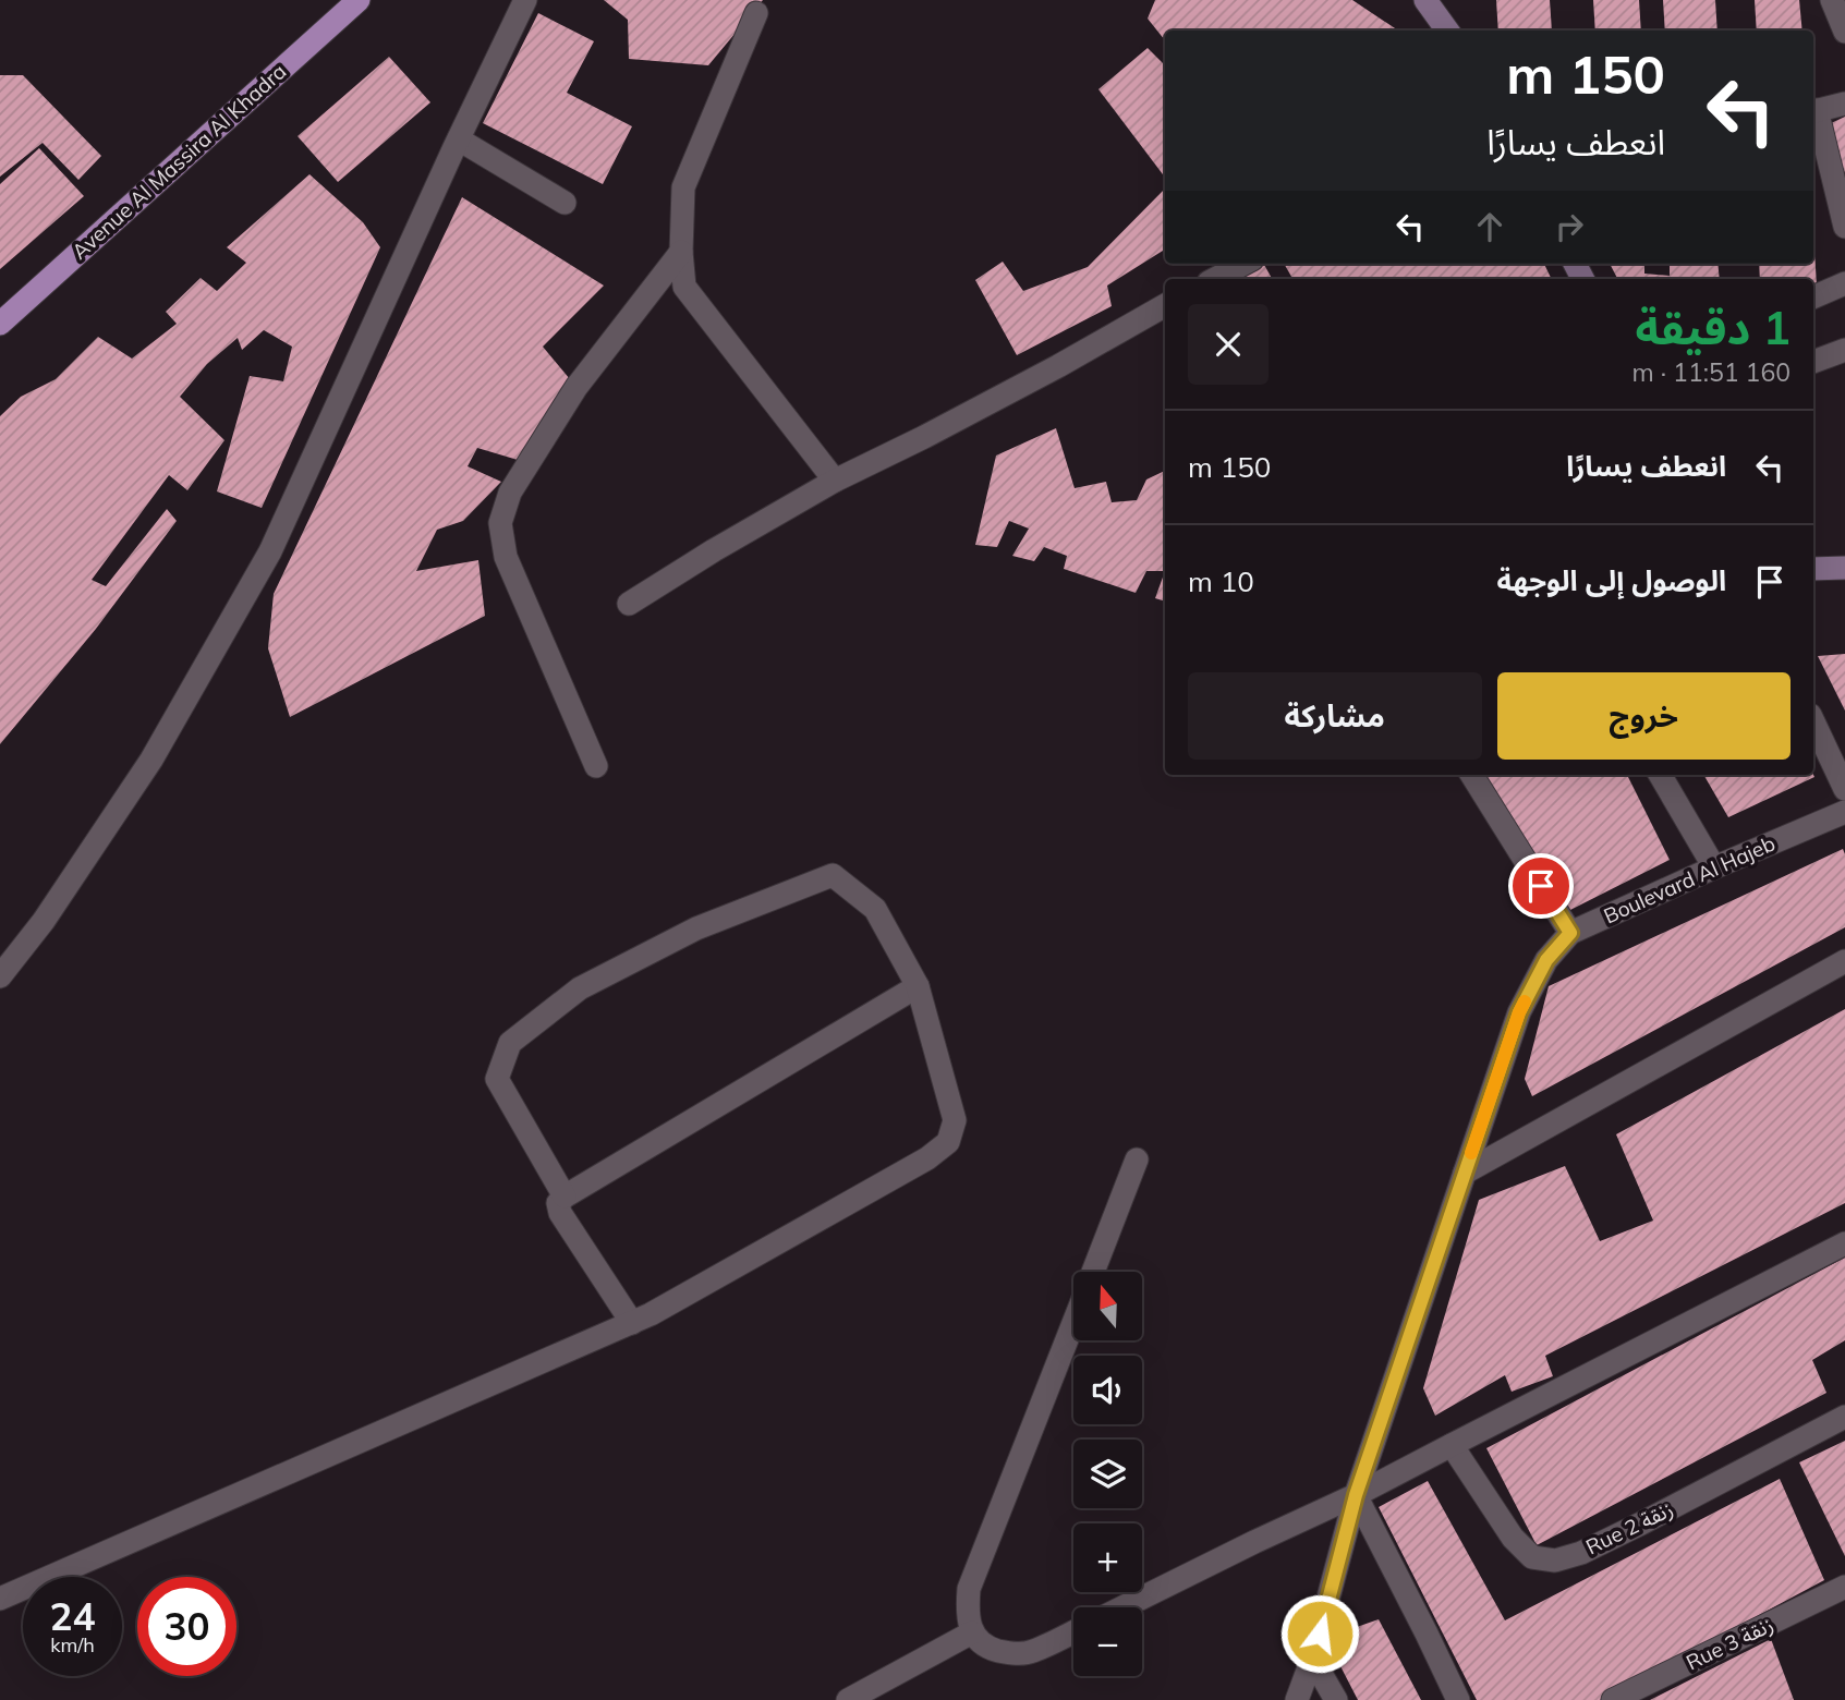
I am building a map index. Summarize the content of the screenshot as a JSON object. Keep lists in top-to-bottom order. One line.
{"streets":{"main road":["Avenue Al Massira Al Khadra"],"street":["Boulevard Al Hajeb","Rue 2 زنقة","Rue 3 زنقة"]},"north":"top","page":{"turn":["150 m","انعطف يسارًا"],"heading":["1 دقيقة","160 m · 11:51"],"list":[{"name":"انعطف يسارًا","value":"150 m"},{"name":"الوصول إلى الوجهة","value":"10 m"}],"buttons":["خروج","مشاركة"],"map_buttons":["+","−"],"speed":"24 km/h","limit":"30"}}
